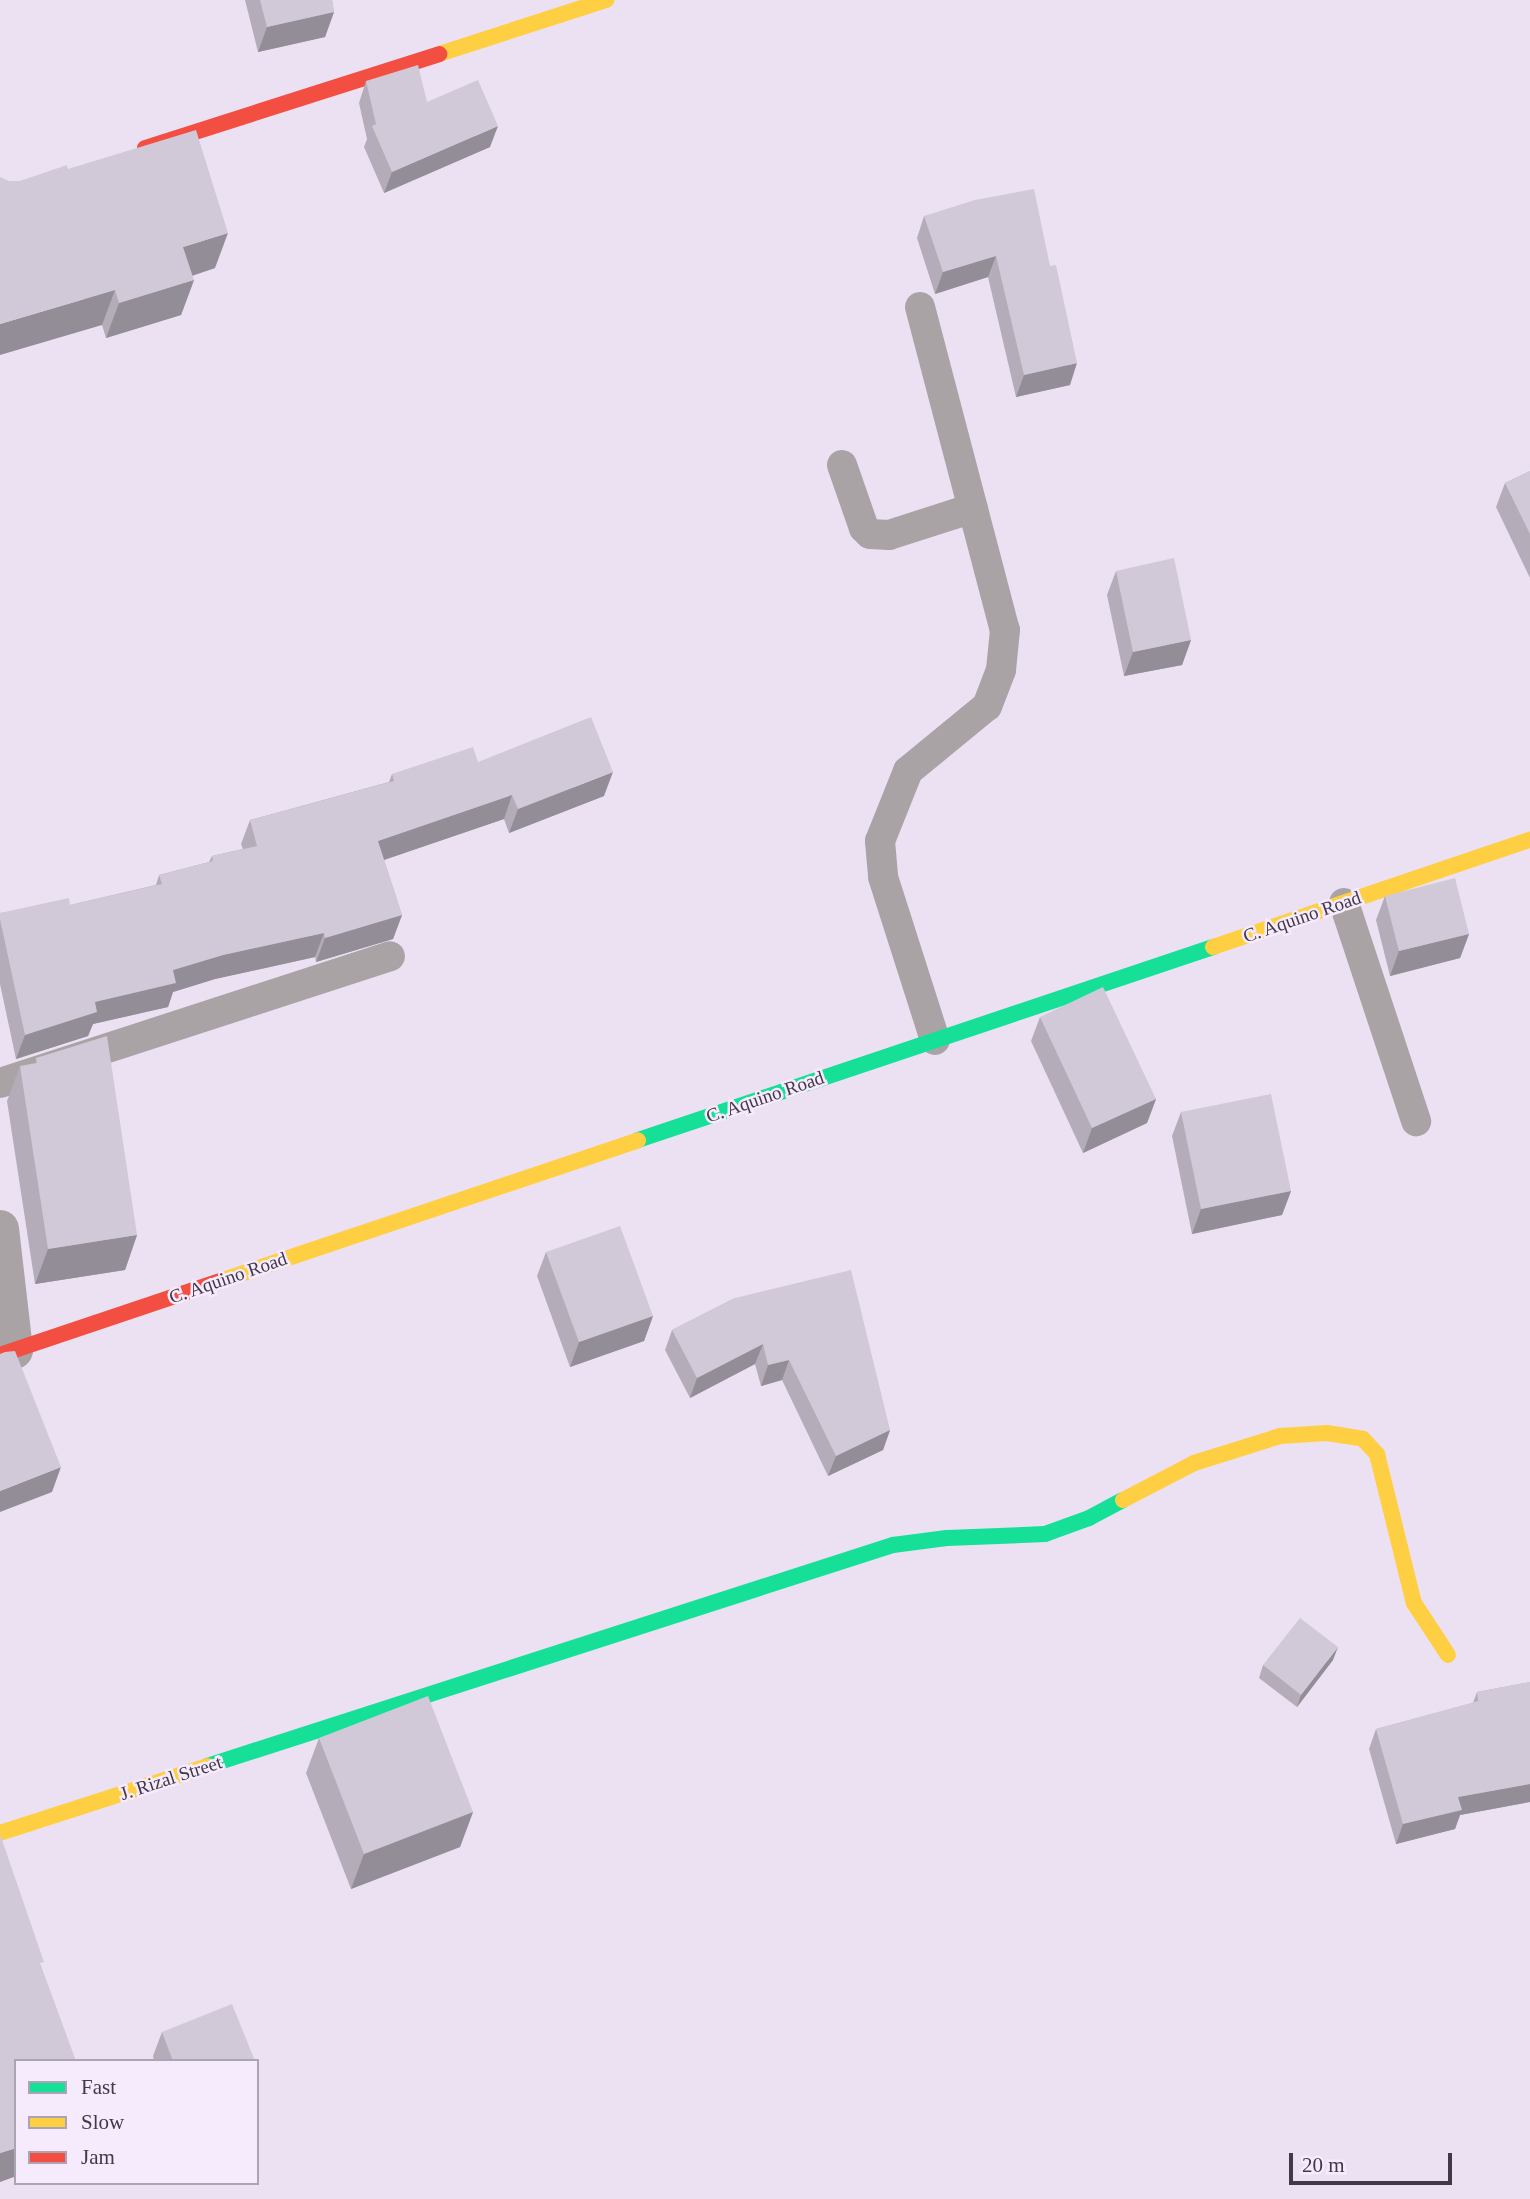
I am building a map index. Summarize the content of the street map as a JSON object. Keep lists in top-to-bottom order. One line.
{"streets":{"street":["C. Aquino Road","J. Rizal Street"]},"legend":["Fast","Slow","Jam"],"scale_bar":"20 m"}
